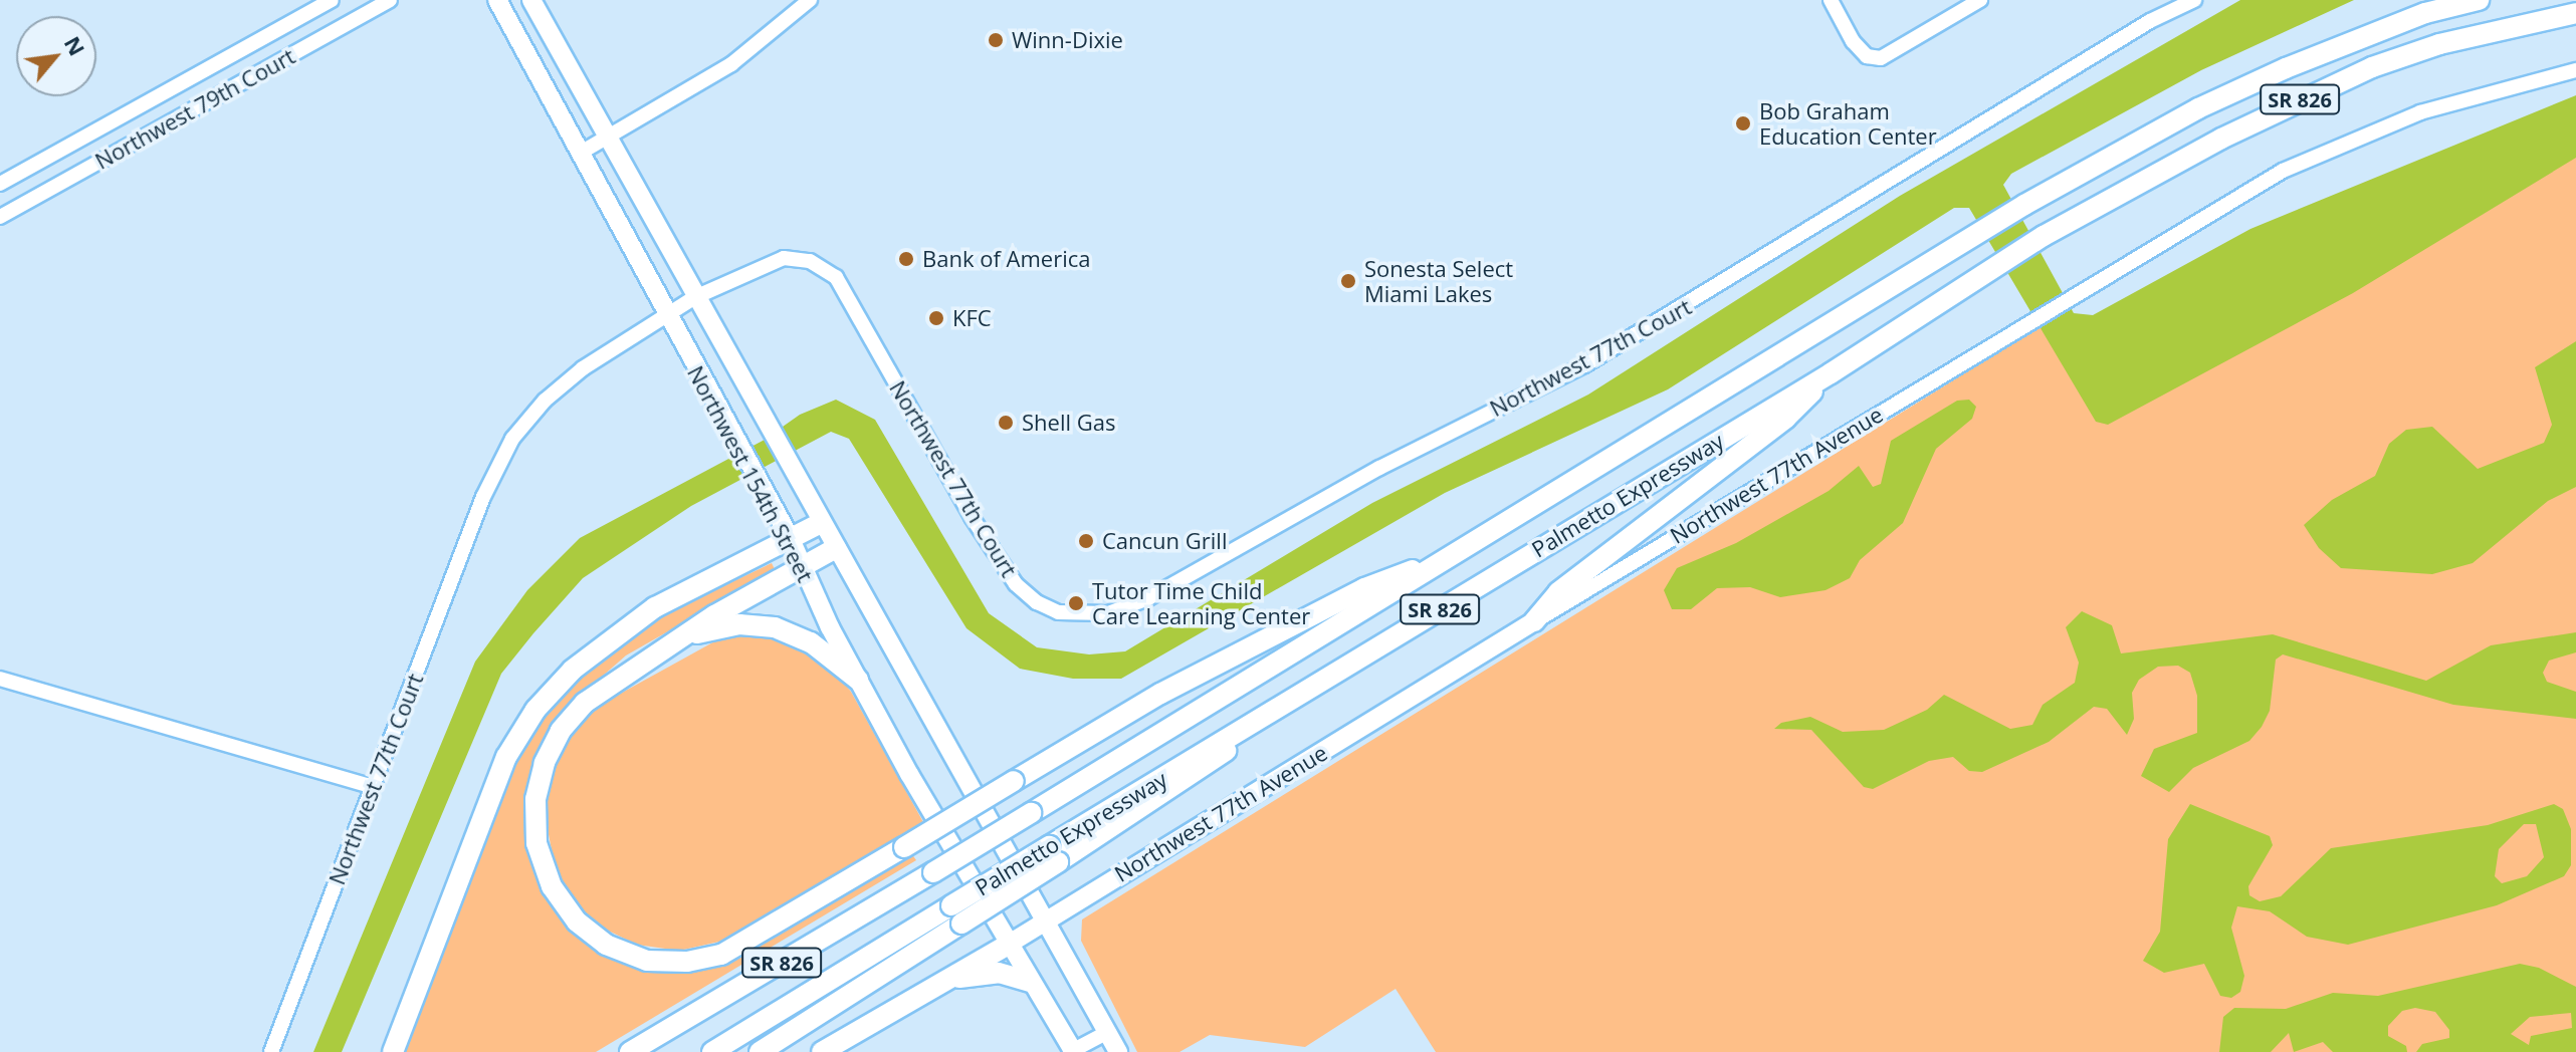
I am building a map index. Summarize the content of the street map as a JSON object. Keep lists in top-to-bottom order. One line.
{"streets":{"highway":["SR 826","Palmetto Expressway"],"main road":["Northwest 154th Street","Northwest 77th Avenue"],"street":["Northwest 79th Court","Northwest 77th Court"]},"crossings":[["Northwest 77th Court","Northwest 154th Street"],["Northwest 154th Street","Northwest 77th Avenue"]],"places":["Winn-Dixie","Bob Graham Education Center","Bank of America","Sonesta Select Miami Lakes","KFC","Shell Gas","Cancun Grill","Tutor Time Child Care Learning Center"],"north":"top right"}
